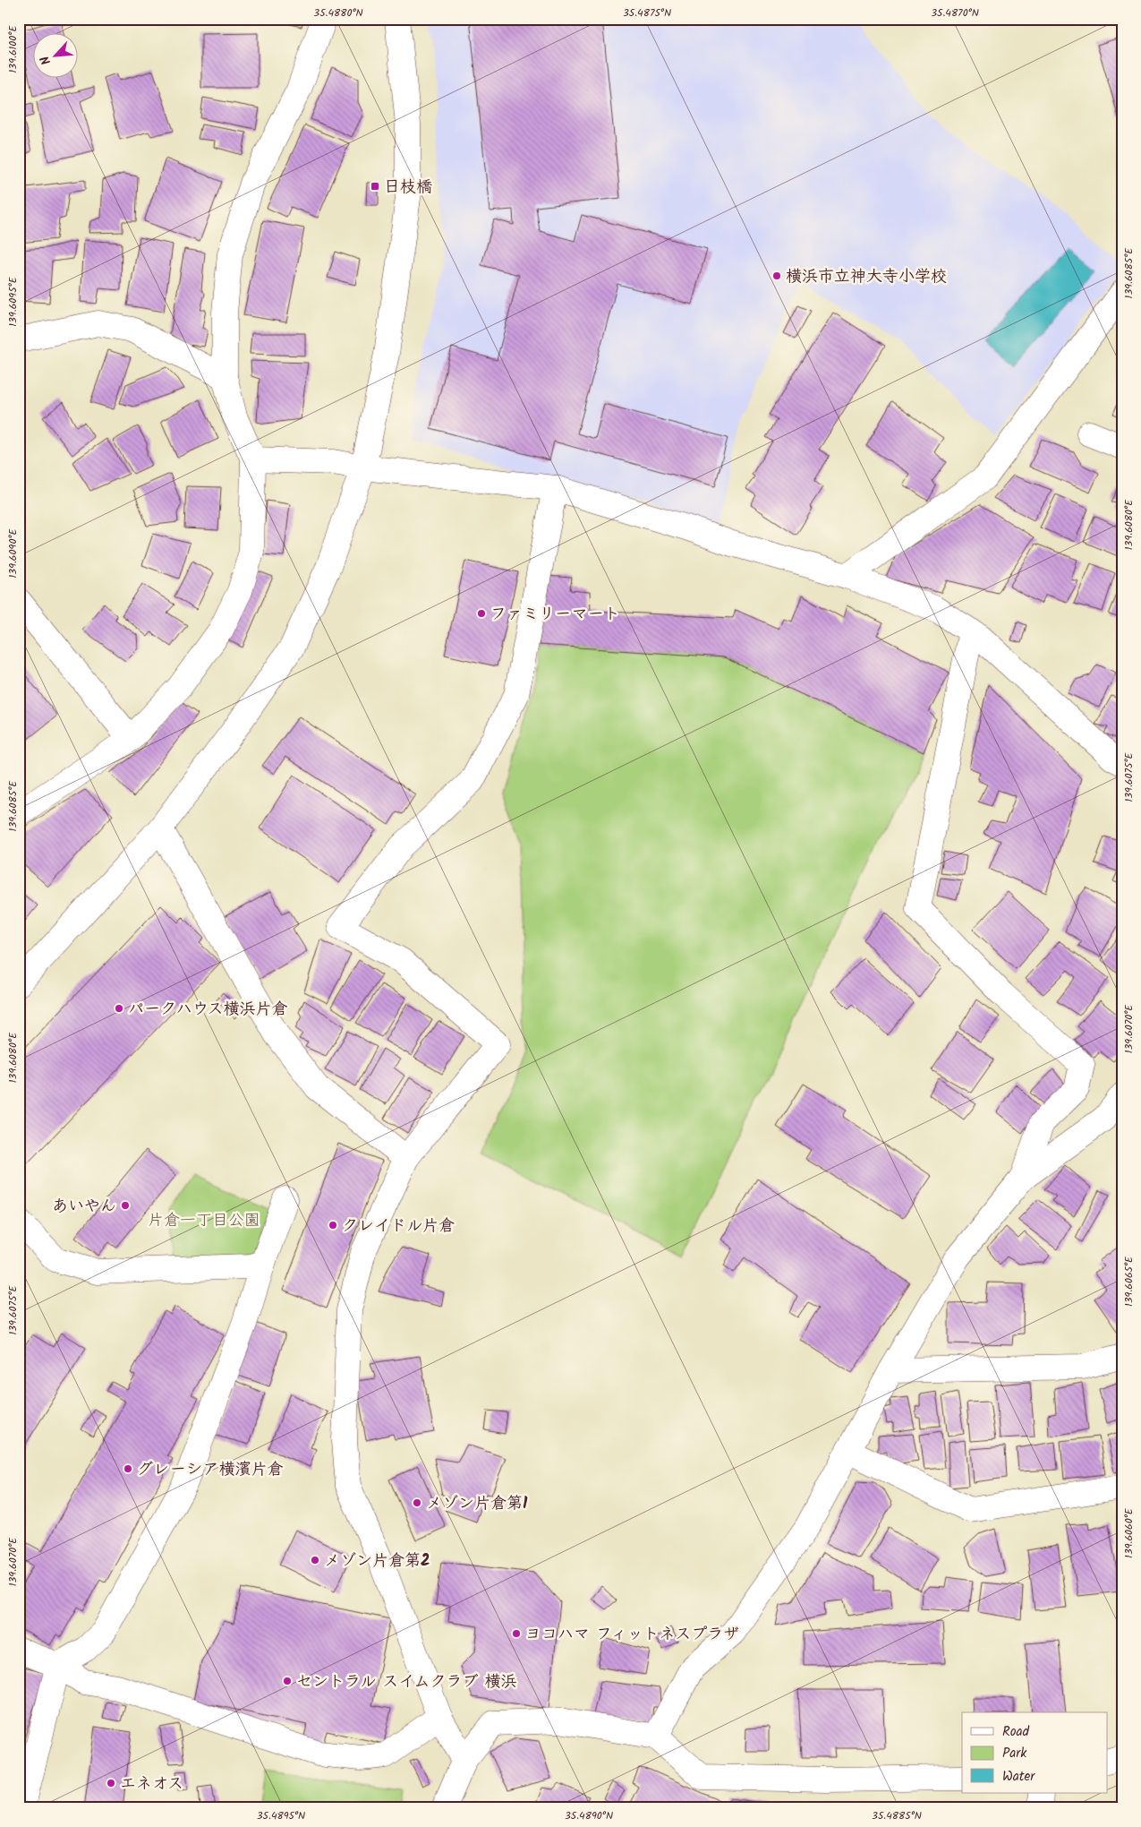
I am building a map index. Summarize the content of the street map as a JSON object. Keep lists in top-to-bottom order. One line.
{"parks":["片倉一丁目公園"],"places":{"transit":["日枝橋"],"other":["横浜市立神大寺小学校","ファミリーマート","パークハウス横浜片倉","あいやん","クレイドル片倉","グレーシア横濱片倉","メゾン片倉第1","メゾン片倉第2","ヨコハマ フィットネスプラザ","セントラル スイムクラブ 横浜","エネオス"]},"legend":["Road","Park","Water"],"north":"bottom left","coordinates":["35.4880°N","35.4875°N","35.4870°N","139.6100°E","139.6085°E","139.6095°E","139.6080°E","139.6090°E","139.6075°E","139.6070°E","139.6065°E","139.6060°E","35.4895°N","35.4890°N","35.4885°N"]}
